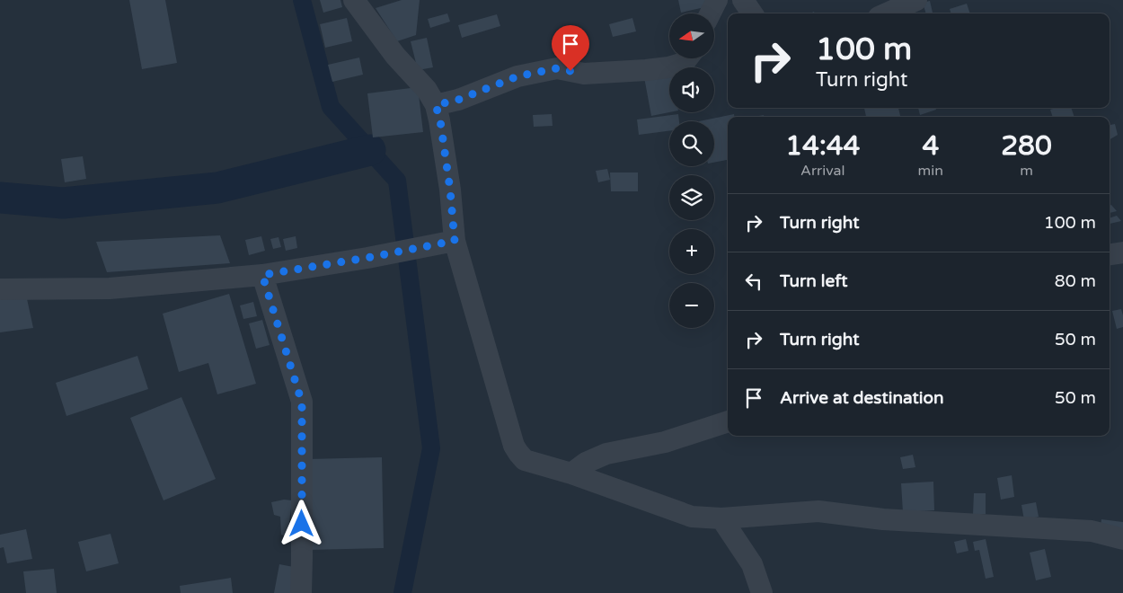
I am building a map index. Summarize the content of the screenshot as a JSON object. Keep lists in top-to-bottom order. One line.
{"north":"left","page":{"map_buttons":["+","−"],"turn":["100 m","Turn right"],"eta":["14:44","Arrival","4","min","280","m"],"list":[{"name":"Turn right","value":"100 m"},{"name":"Turn left","value":"80 m"},{"name":"Turn right","value":"50 m"},{"name":"Arrive at destination","value":"50 m"}]}}
